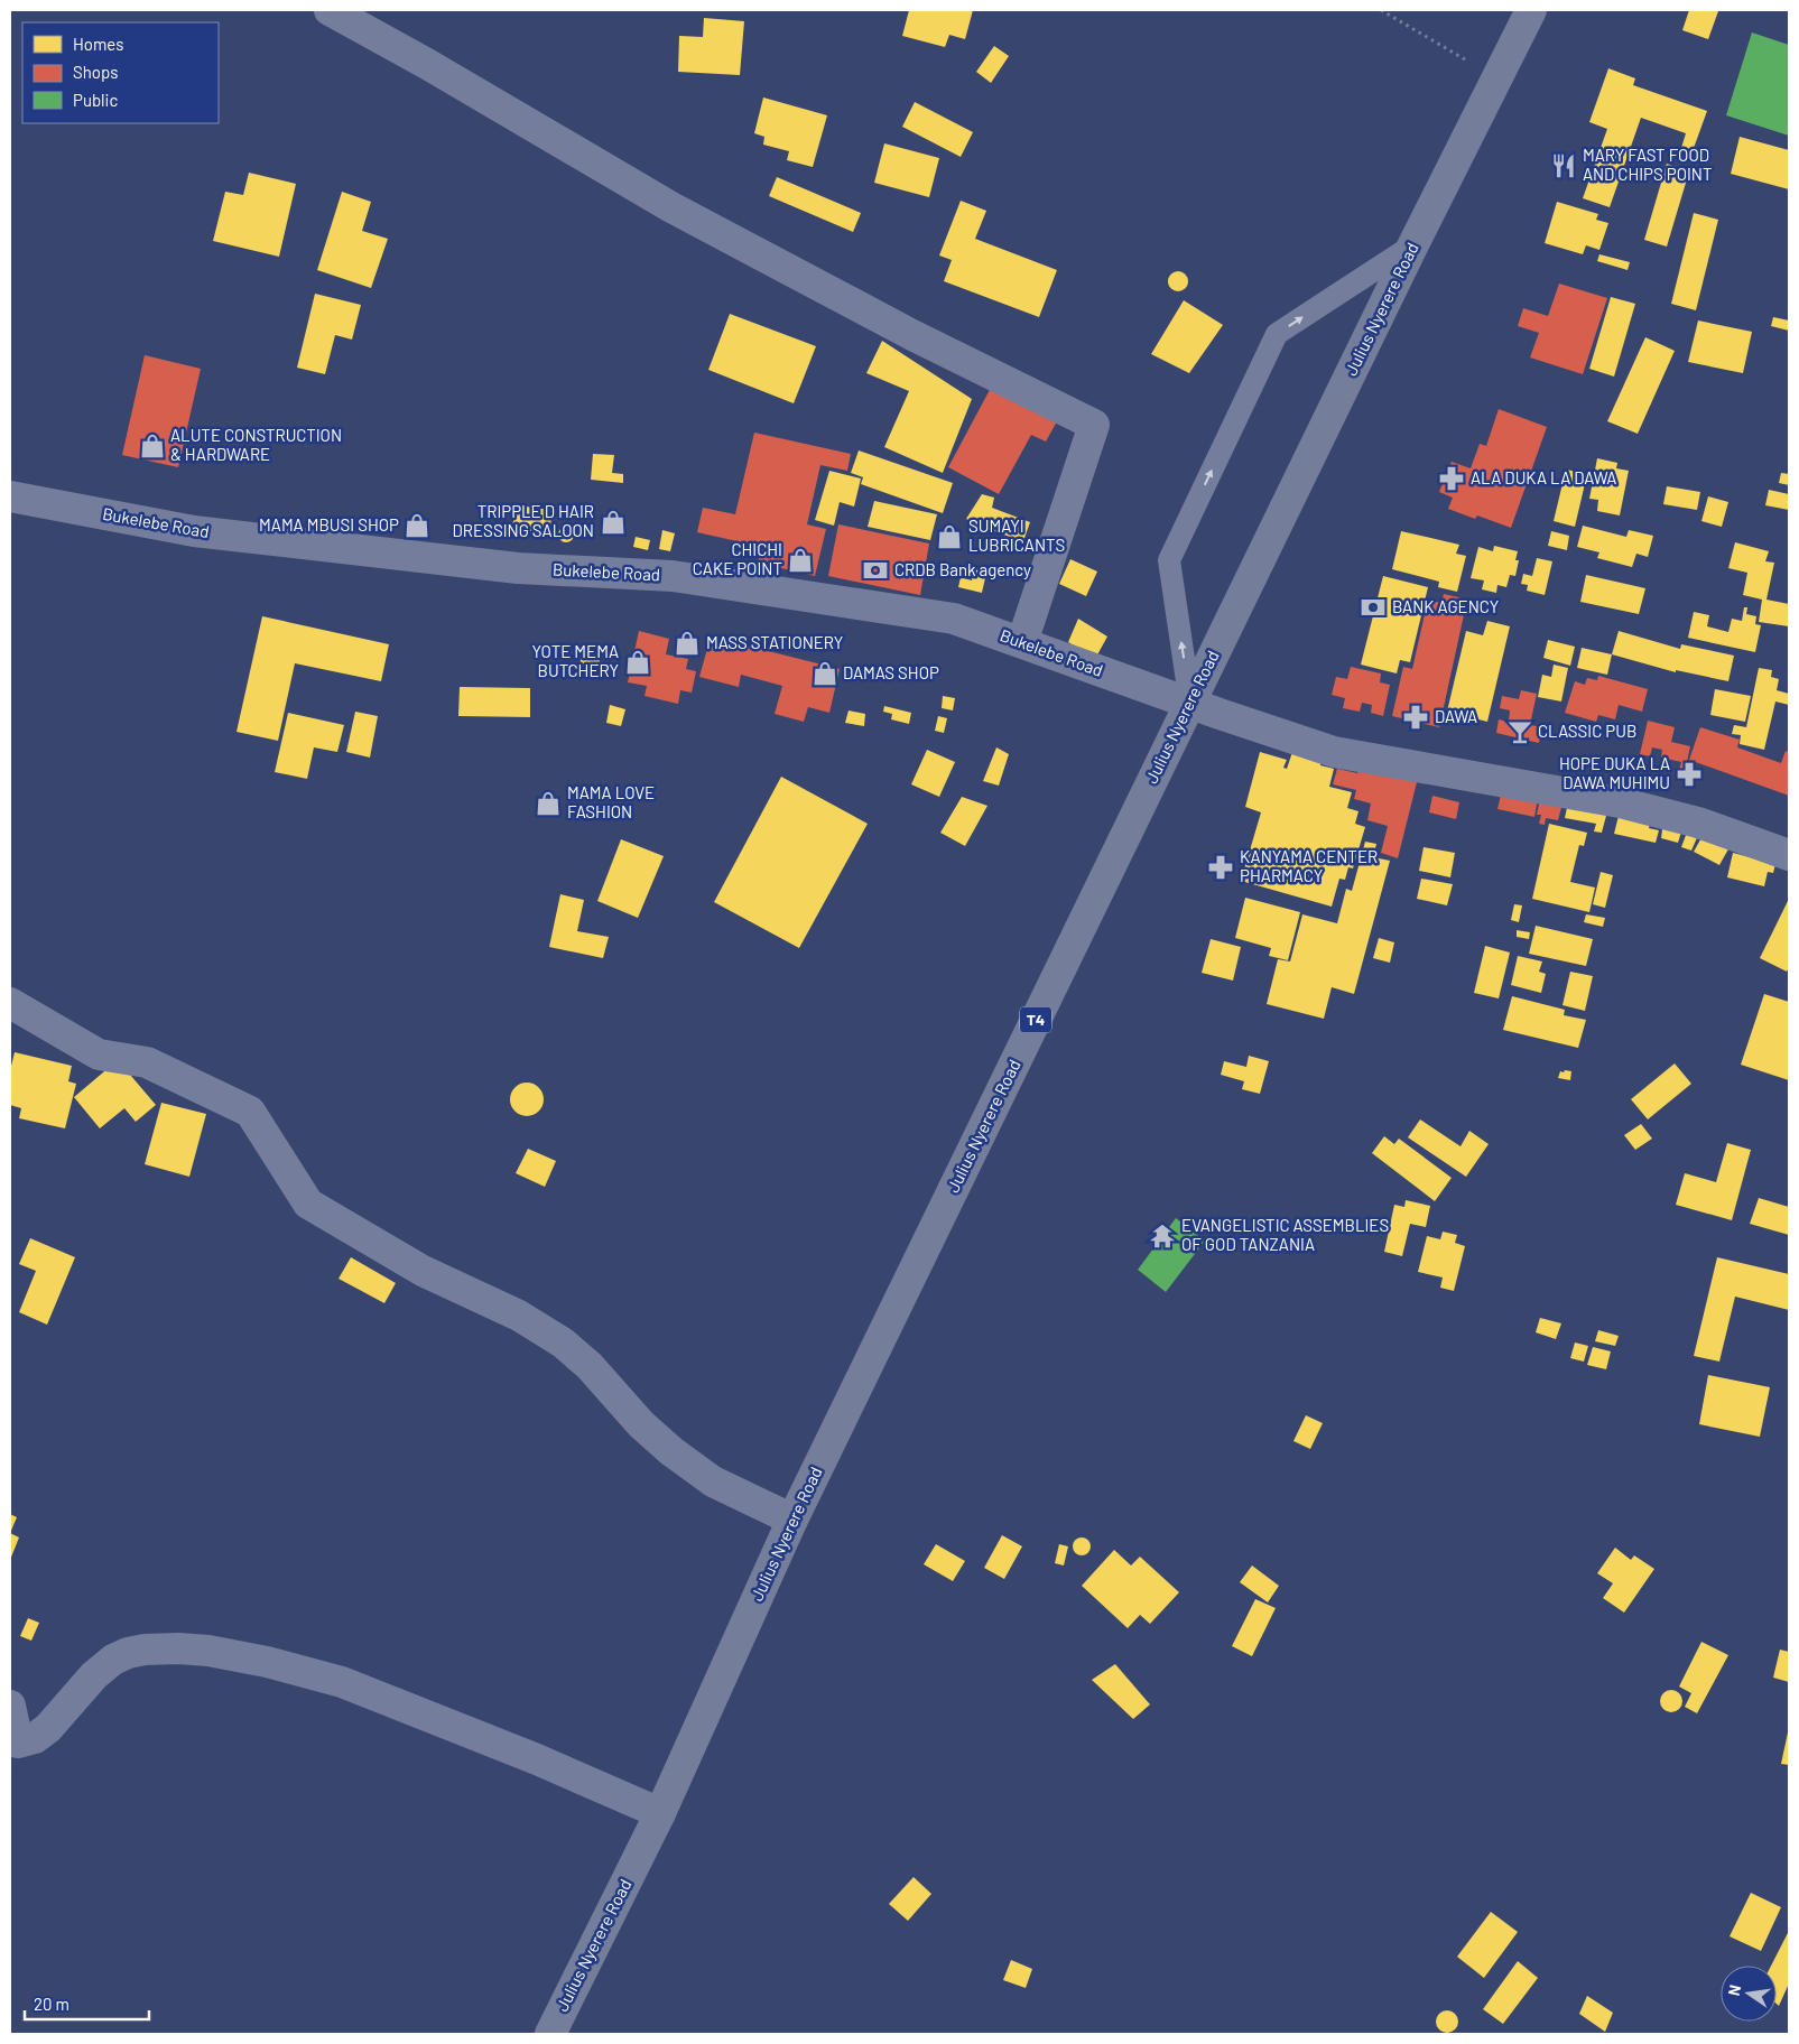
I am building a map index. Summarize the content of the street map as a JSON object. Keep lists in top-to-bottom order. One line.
{"streets":{"highway":["Julius Nyerere Road","T4"],"street":["Bukelebe Road"]},"crossings":[["Julius Nyerere Road","Bukelebe Road"]],"places":{"restaurant":["MARY FAST FOOD AND CHIPS POINT"],"shop":["ALUTE CONSTRUCTION & HARDWARE","TRIPPLE D HAIR DRESSING SALOON","MAMA MBUSI SHOP","SUMAYI LUBRICANTS","CHICHI CAKE POINT","MASS STATIONERY","YOTE MEMA BUTCHERY","DAMAS SHOP","MAMA LOVE FASHION"],"pharmacy":["ALA DUKA LA DAWA","DAWA","HOPE DUKA LA DAWA MUHIMU","KANYAMA CENTER PHARMACY"],"bank":["CRDB Bank agency","BANK AGENCY"],"bar":["CLASSIC PUB"],"temple":["EVANGELISTIC ASSEMBLIES OF GOD TANZANIA"]},"legend":["Homes","Shops","Public"],"scale_bar":"20 m","north":"left"}
